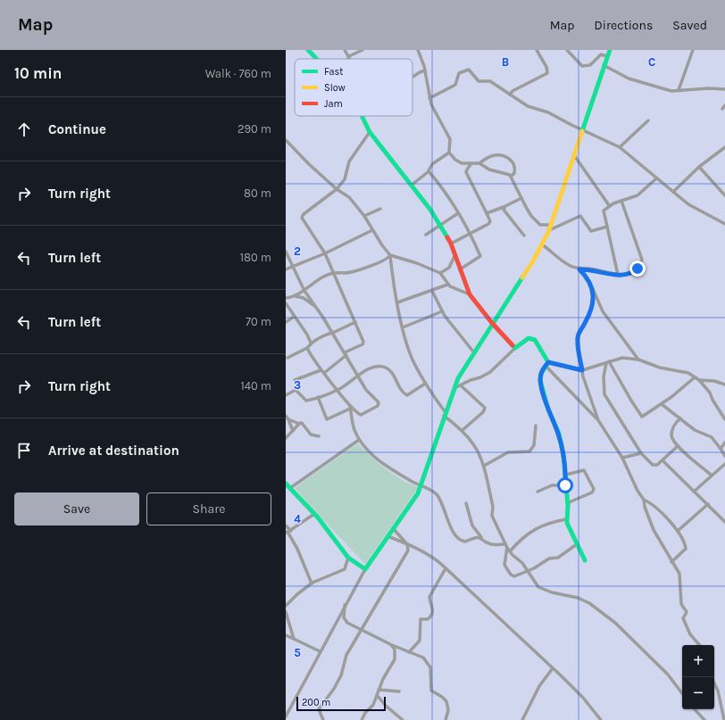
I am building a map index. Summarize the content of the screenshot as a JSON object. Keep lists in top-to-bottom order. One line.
{"legend":["Fast","Slow","Jam"],"scale_bar":"200 m","page":{"header":"Map","nav":["Map","Directions","Saved"],"heading":["10 min","Walk · 760 m"],"list":[["Continue","290 m"],["Turn right","80 m"],["Turn left","180 m"],["Turn left","70 m"],["Turn right","140 m"],"Arrive at destination"],"buttons":["Save","Share"],"map_buttons":["+","−"],"scale":"200 m"},"grid":{"columns":["B","C"],"rows":["2","3","4","5"]}}
